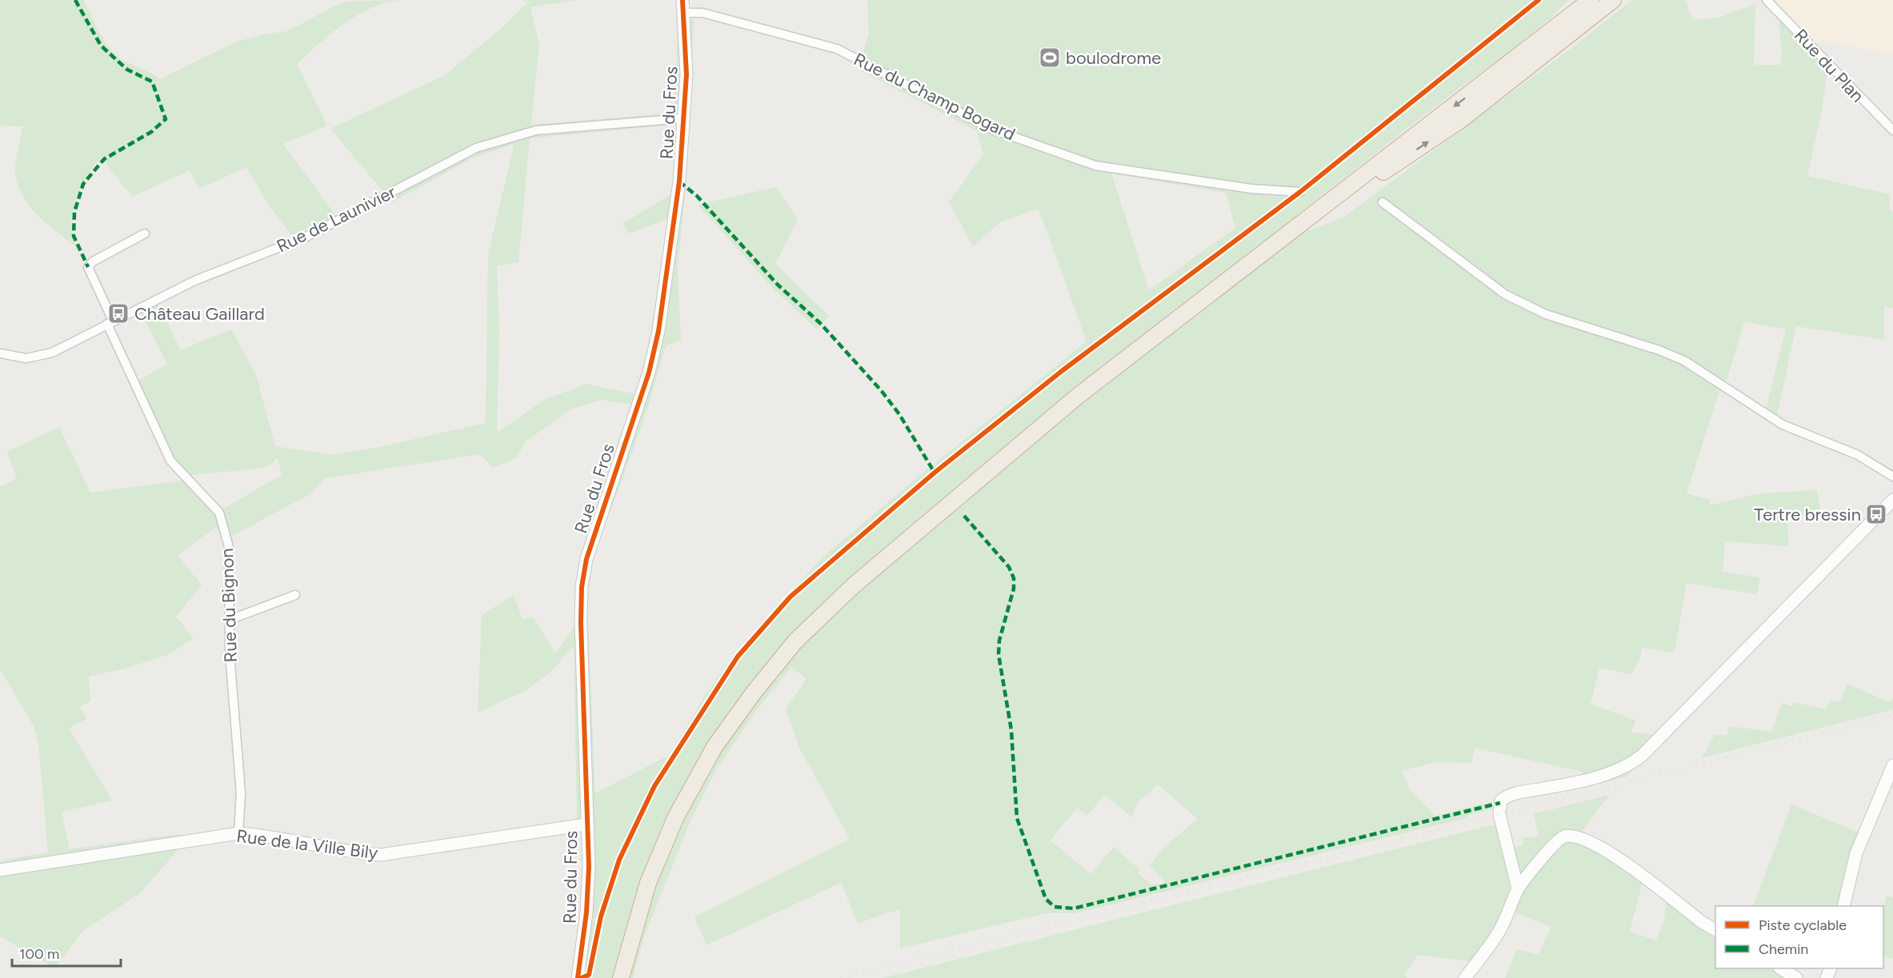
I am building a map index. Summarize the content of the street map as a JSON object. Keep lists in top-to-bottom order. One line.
{"streets":{"street":["Rue du Plan","Rue du Champ Bogard","Rue du Fros","Rue de Launivier","Rue du Bignon","Rue de la Ville Bily"]},"crossings":[["Rue du Champ Bogard","Rue du Fros"],["Rue du Fros","Rue de Launivier"],["Rue du Fros","Rue de la Ville Bily"],["Rue de Launivier","Rue du Bignon"],["Rue du Bignon","Rue de la Ville Bily"]],"places":{"sports":["boulodrome"],"bus stop":["Château Gaillard","Tertre bressin"]},"legend":["Piste cyclable","Chemin"],"scale_bar":"100 m"}
